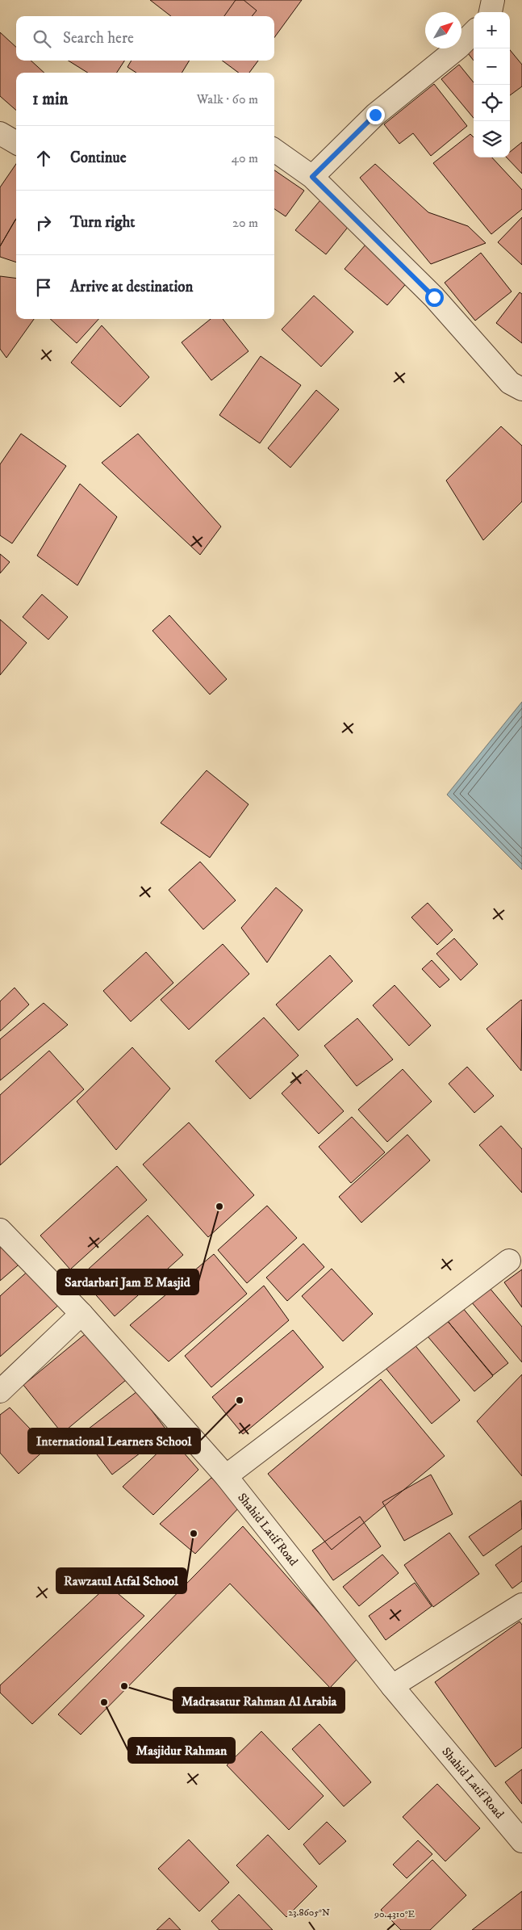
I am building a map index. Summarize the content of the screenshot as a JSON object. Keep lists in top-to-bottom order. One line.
{"streets":{"street":["Shahid Latif Road"]},"places":["Sardarbari Jam E Masjid","International Learners School","Rawzatul Atfal School","Madrasatur Rahman Al Arabia","Masjidur Rahman"],"north":"top right","page":{"map_buttons":["+","−"],"search":"Search here","heading":["1 min","Walk · 60 m"],"list":[["Continue","40 m"],["Turn right","20 m"],"Arrive at destination"]},"coordinates":["23.8605°N","90.4310°E"]}
